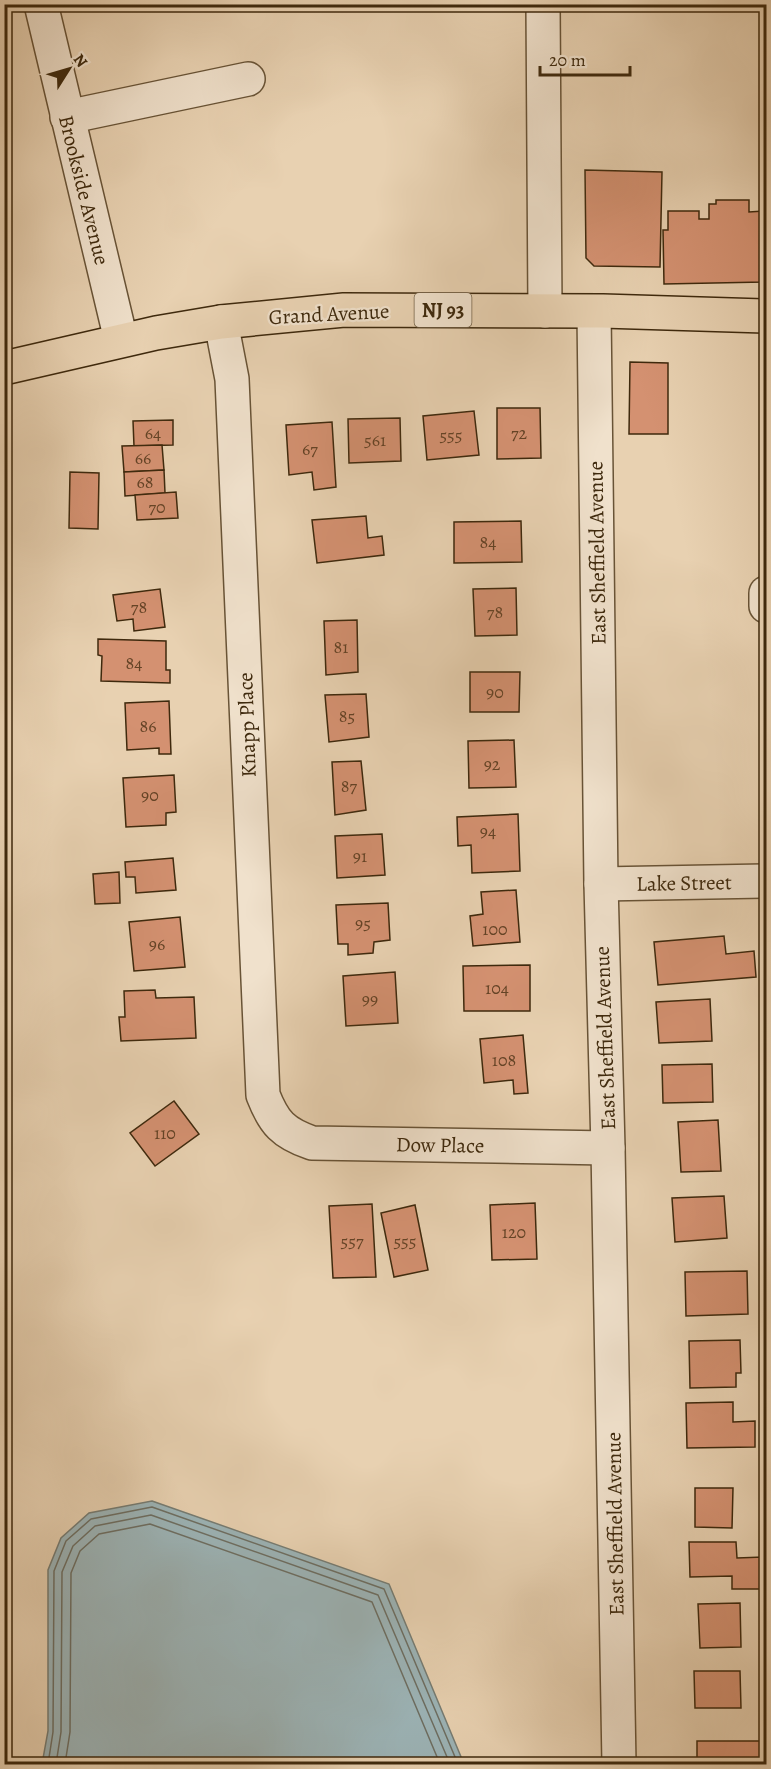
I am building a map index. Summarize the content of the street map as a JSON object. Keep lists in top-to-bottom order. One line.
{"streets":{"main road":["NJ 93","Grand Avenue"],"street":["Brookside Avenue","East Sheffield Avenue","Knapp Place","Lake Street","Dow Place"]},"crossings":[["Brookside Avenue","Grand Avenue"],["Grand Avenue","East Sheffield Avenue"],["Grand Avenue","Knapp Place"],["East Sheffield Avenue","Lake Street"],["East Sheffield Avenue","Dow Place"],["Knapp Place","Dow Place"]],"house_numbers":["64","72","555","561","67","66","68","70","84","78","78","81","84","90","85","86","92","87","90","94","91","95","100","96","104","99","108","110","120","557","555"],"scale_bar":"20 m","north":"top right"}
